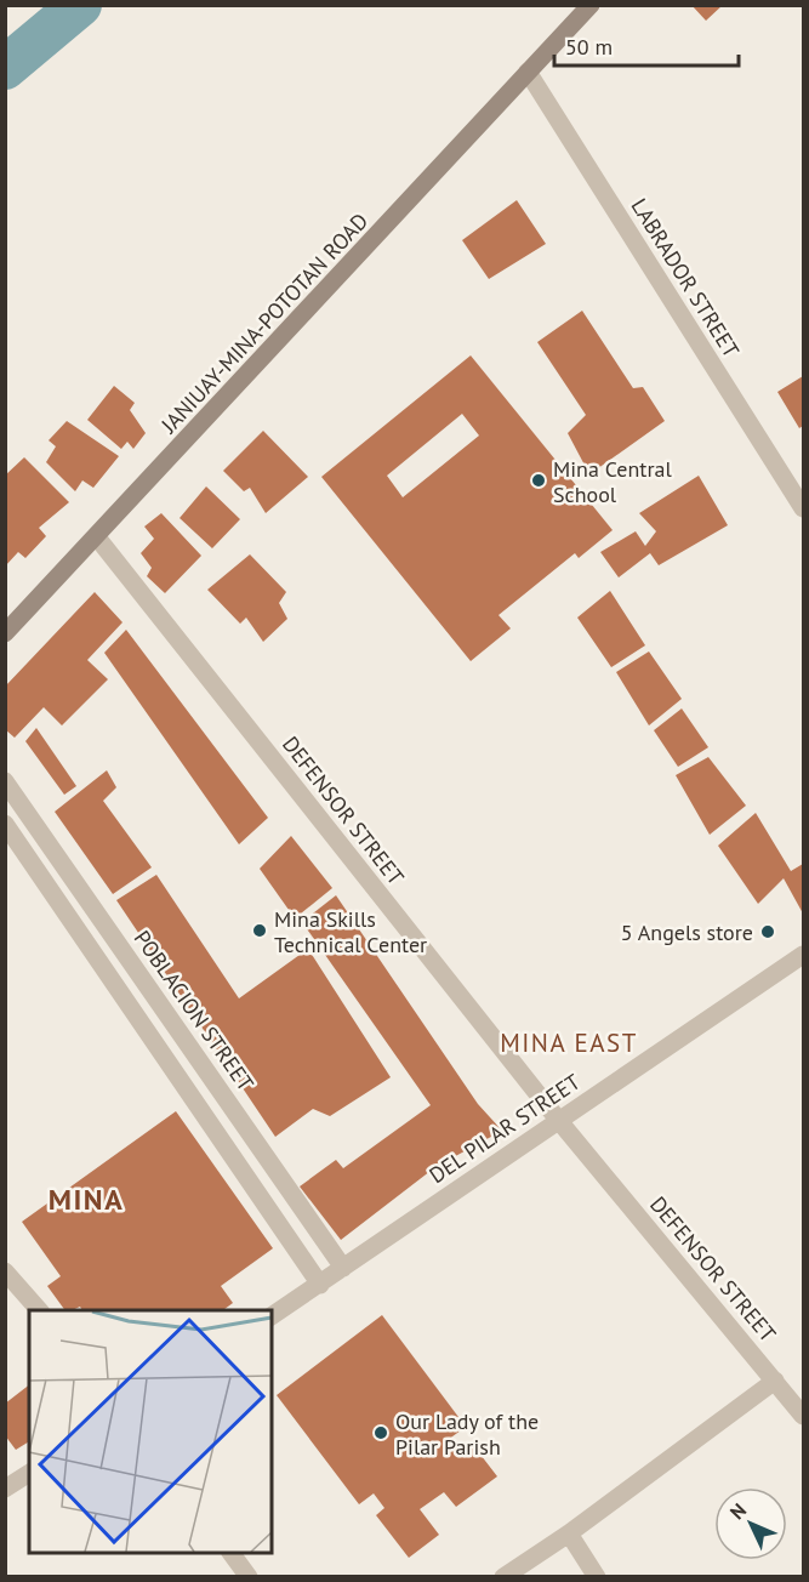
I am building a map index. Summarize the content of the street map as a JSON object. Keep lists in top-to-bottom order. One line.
{"streets":{"main road":["JANIUAY-MINA-POTOTAN ROAD"],"street":["LABRADOR STREET","DEFENSOR STREET","POBLACION STREET","DEL PILAR STREET"]},"crossings":[["LABRADOR STREET","JANIUAY-MINA-POTOTAN ROAD"],["JANIUAY-MINA-POTOTAN ROAD","DEFENSOR STREET"],["DEFENSOR STREET","DEL PILAR STREET"],["POBLACION STREET","DEL PILAR STREET"]],"districts":["MINA EAST","MINA"],"places":["Mina Central School","Mina Skills Technical Center","5 Angels store","Our Lady of the Pilar Parish"],"scale_bar":"50 m","north":"top left"}
